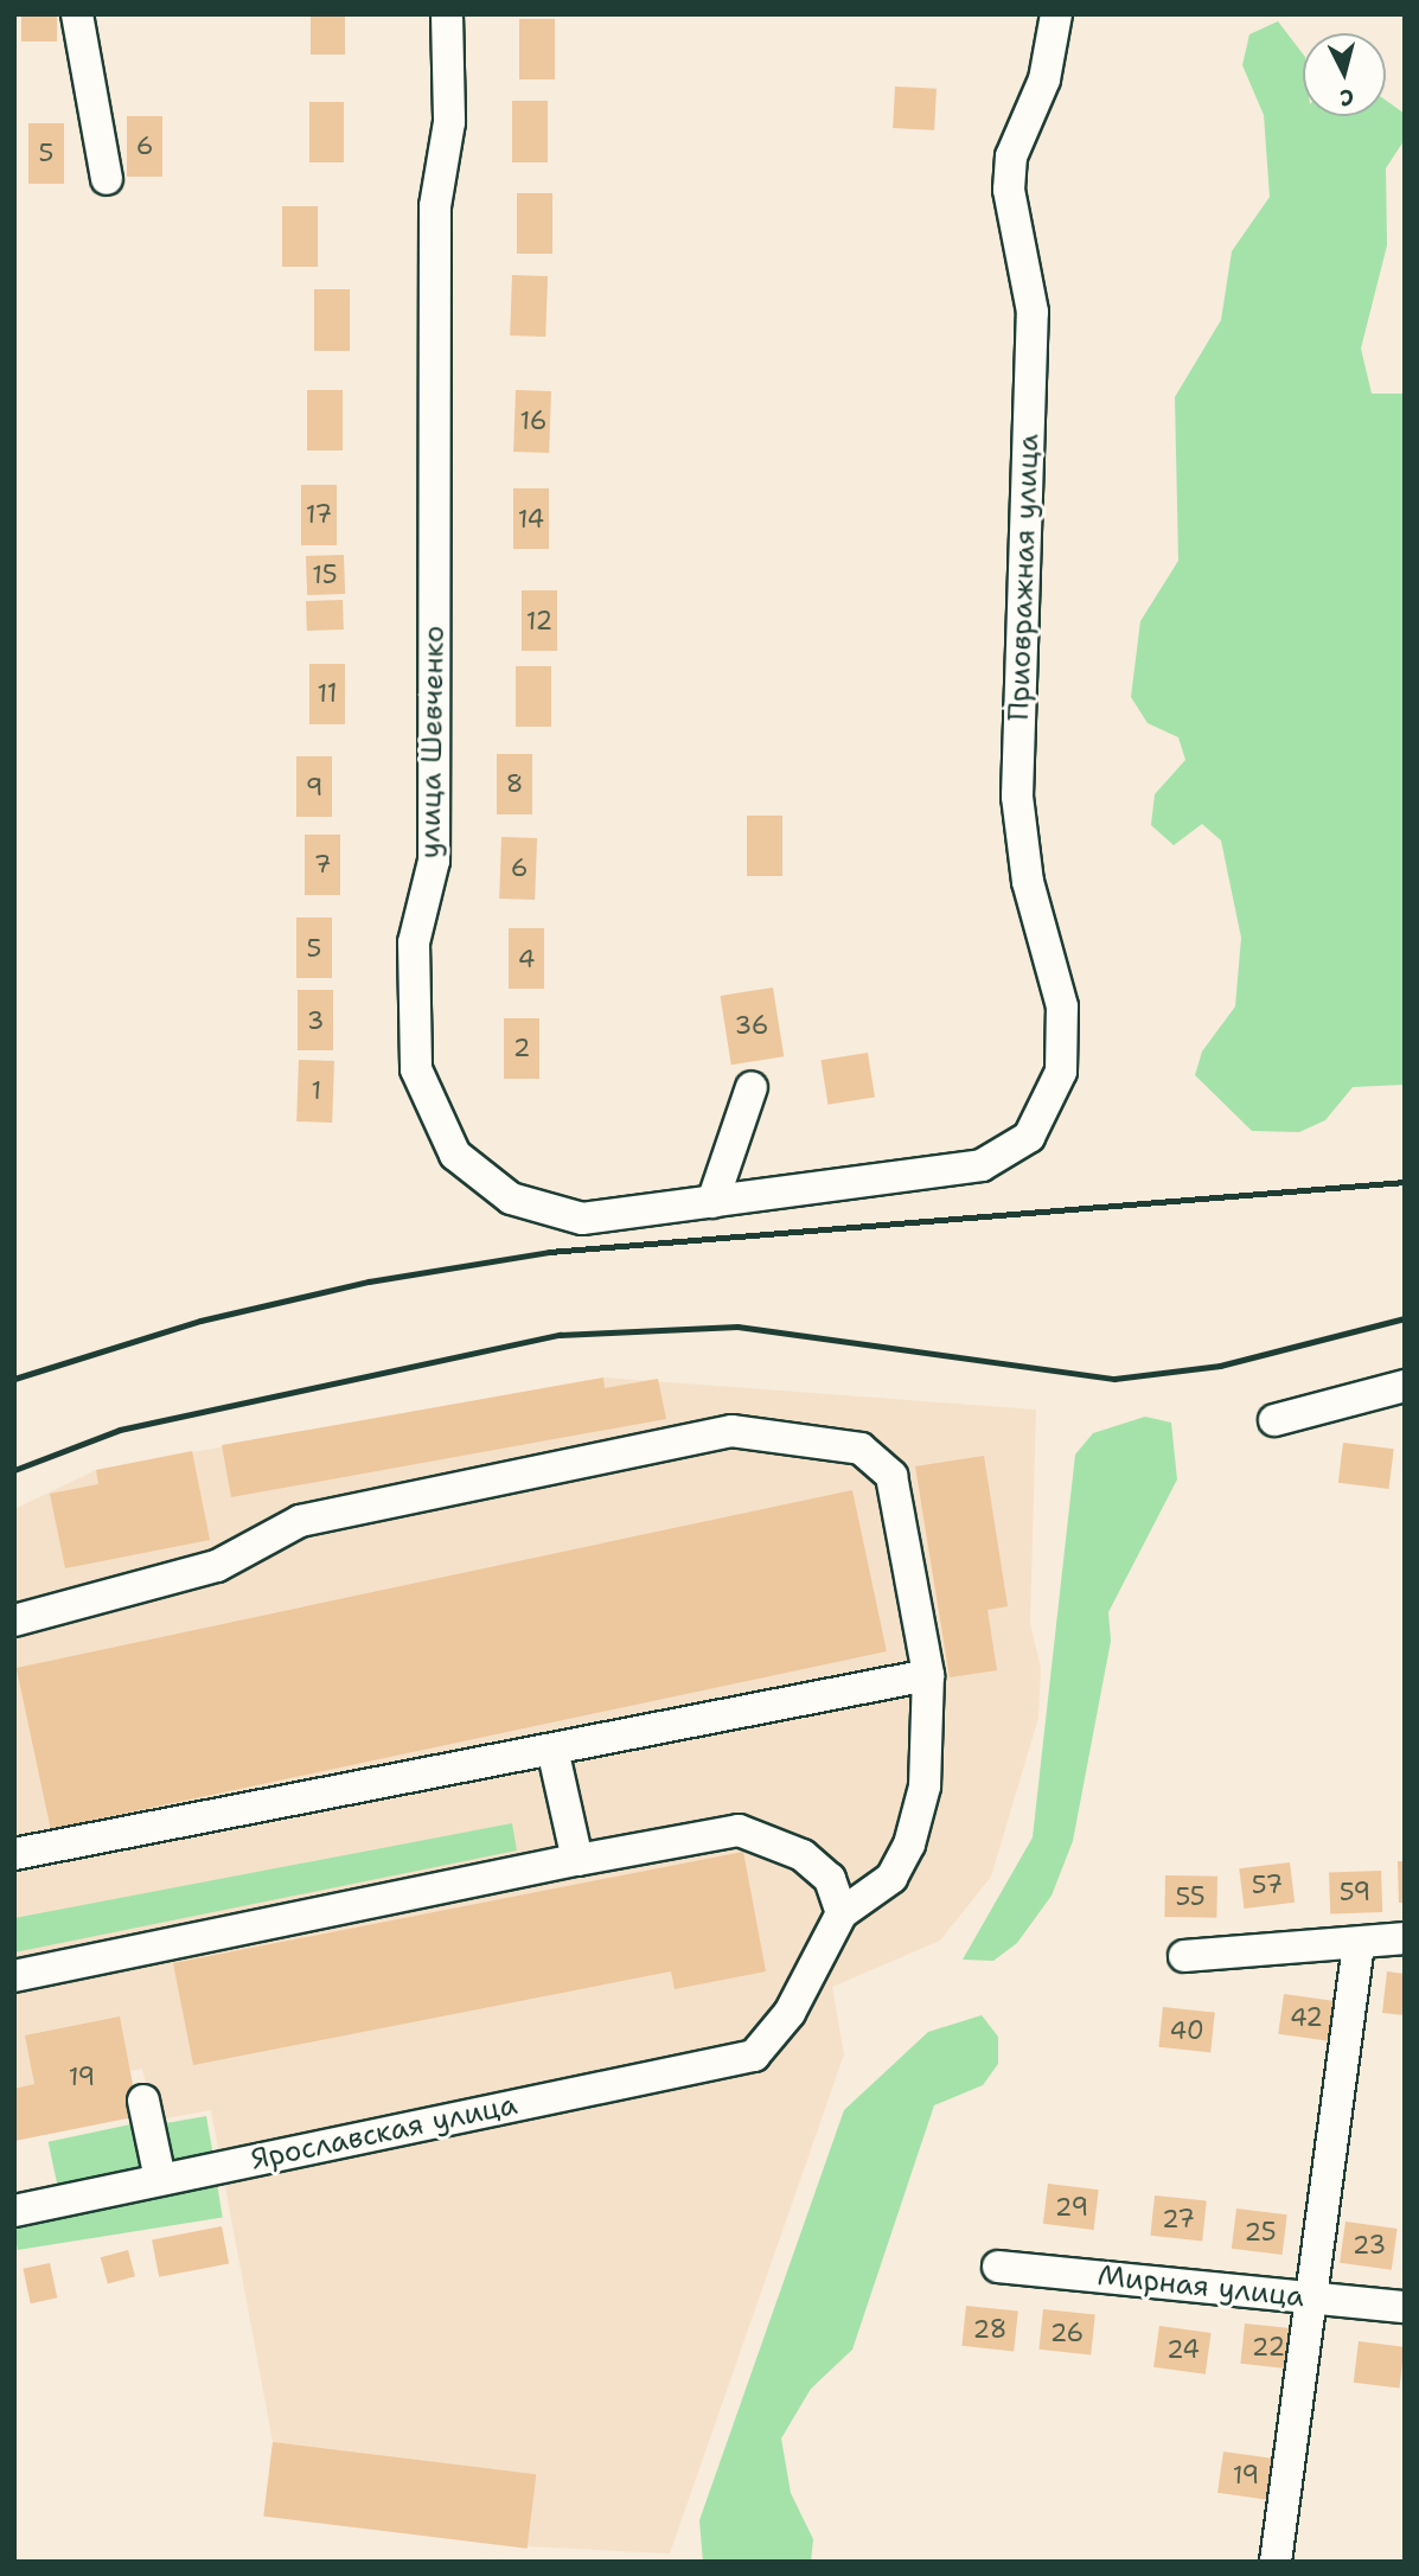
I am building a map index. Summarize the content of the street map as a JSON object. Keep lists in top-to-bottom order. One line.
{"streets":{"street":["Приовражная улица","улица Шевченко","Ярославская улица","Мирная улица"]},"crossings":[["Приовражная улица","улица Шевченко"]],"house_numbers":["6","5","16","17","14","15","12","11","8","9","7","6","5","4","3","36","2","1","57","59","55","42","40","19","29","27","25","23","28","26","22","24","19"],"north":"bottom"}
